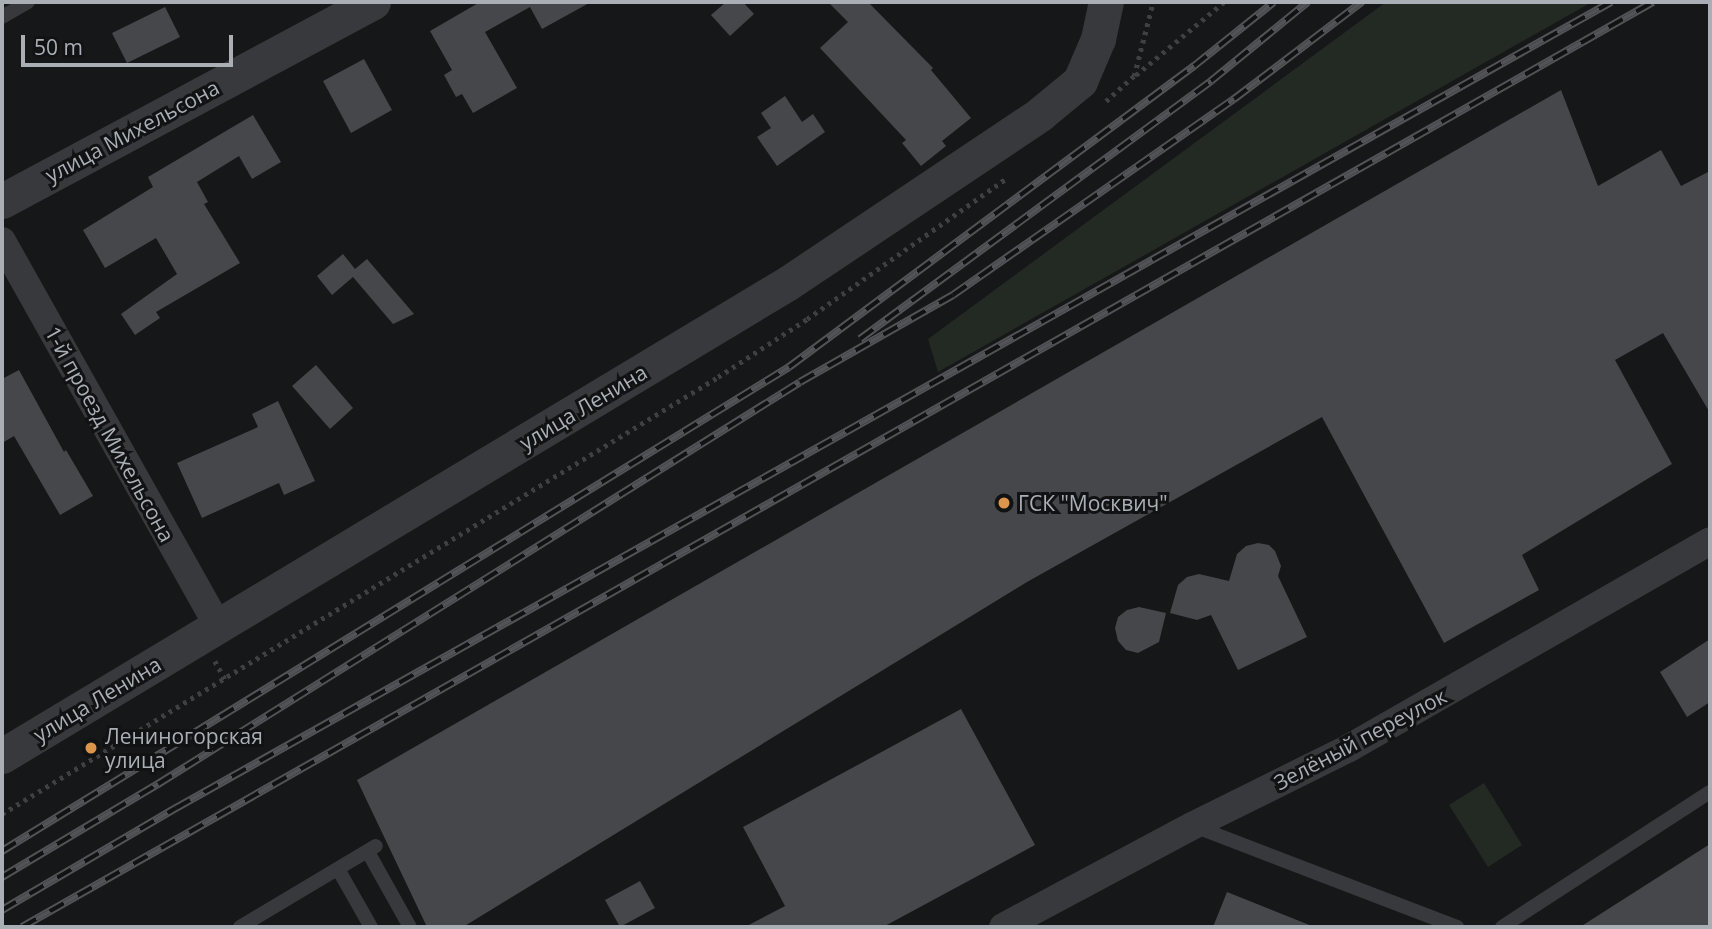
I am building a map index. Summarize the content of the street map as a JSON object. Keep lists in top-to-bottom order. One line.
{"streets":{"street":["улица Михельсона","улица Ленина","1-й проезд Михельсона","Зелёный переулок"]},"crossings":[["улица Ленина","1-й проезд Михельсона"]],"places":["ГСК \"Москвич\"","Лениногорская улица"],"scale_bar":"50 m"}
